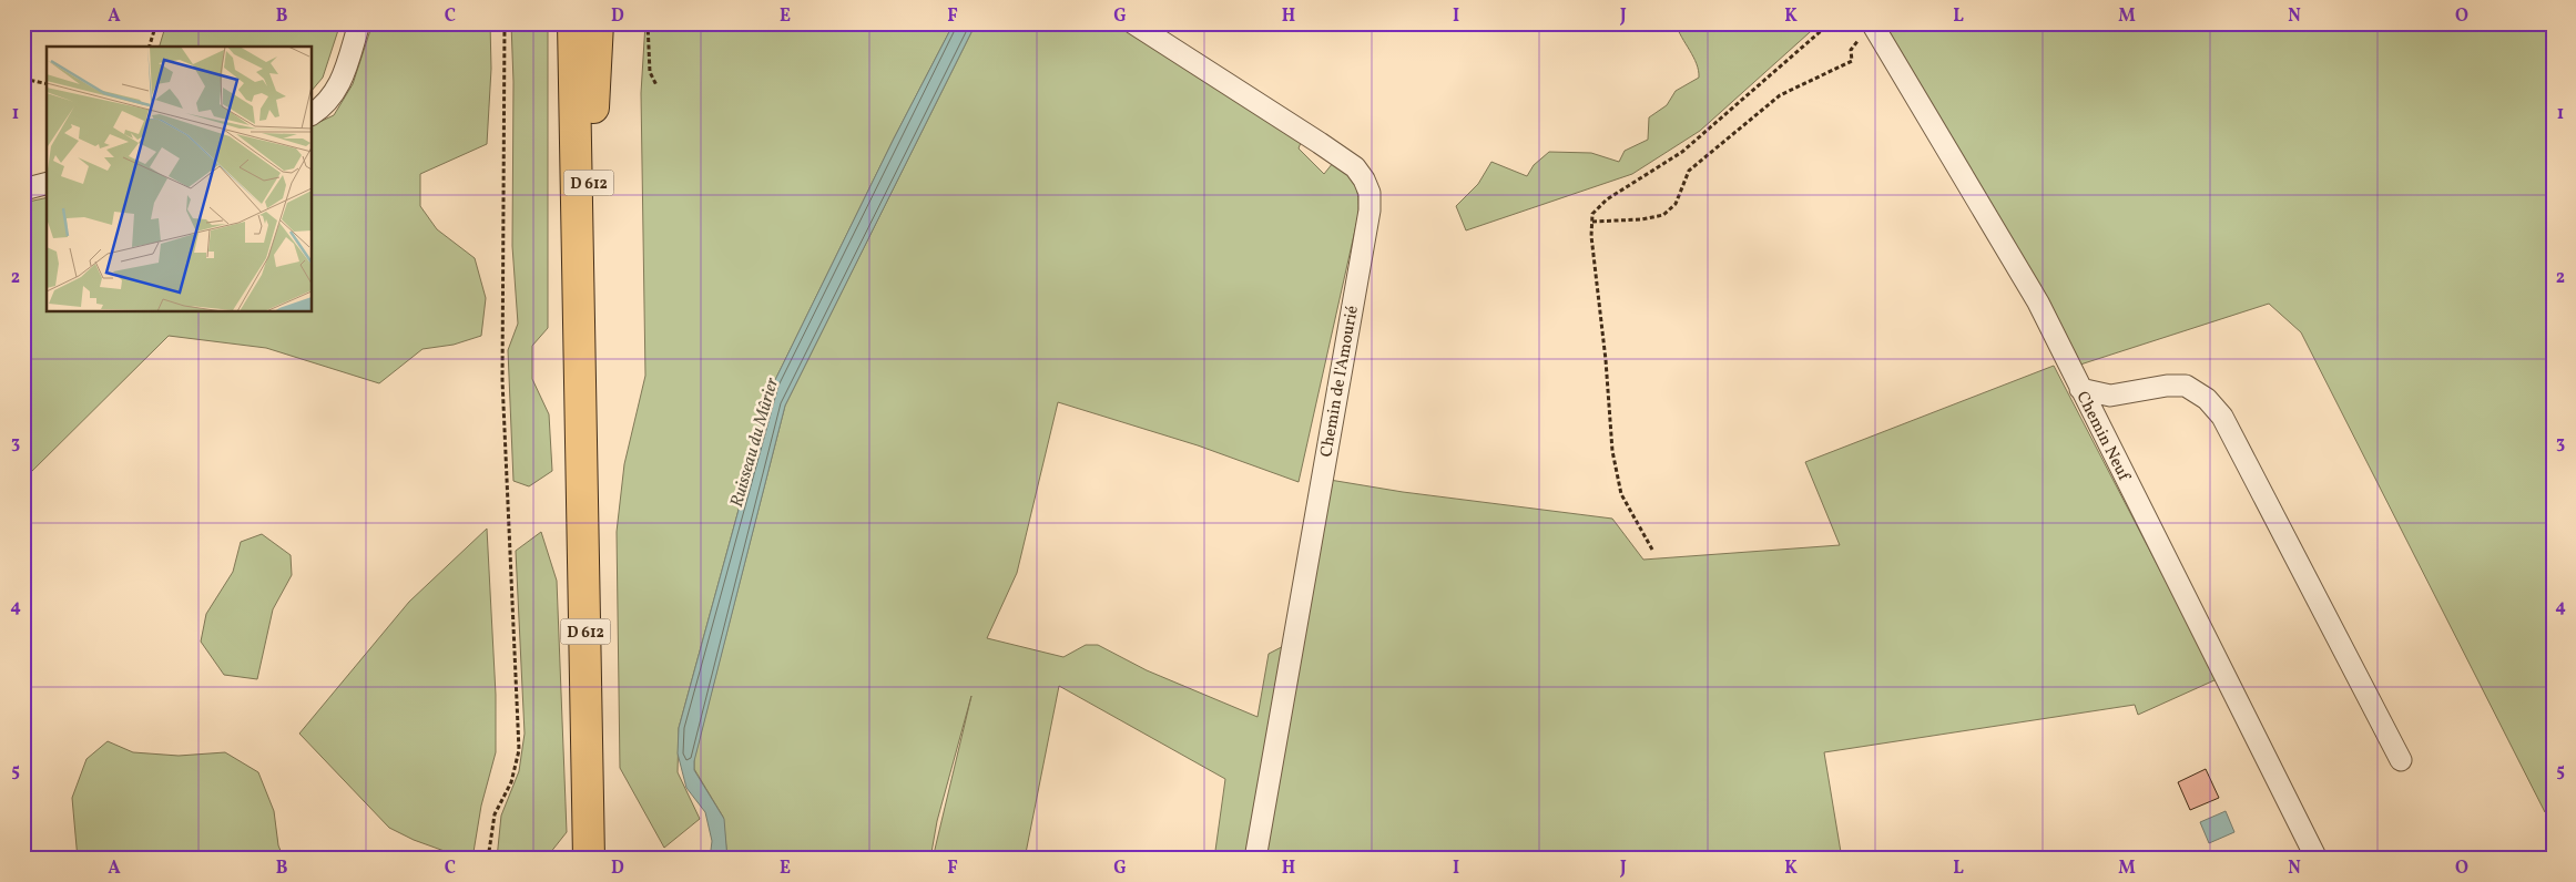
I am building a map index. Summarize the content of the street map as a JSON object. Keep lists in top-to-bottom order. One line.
{"streets":{"highway":["D 612"],"street":["Chemin de l'Amourié","Chemin Neuf"]},"water":["Ruisseau du Mûrier"],"grid":{"columns":["A","B","C","D","E","F","G","H","I","J","K","L","M","N","O"],"rows":["1","2","3","4","5"]}}
